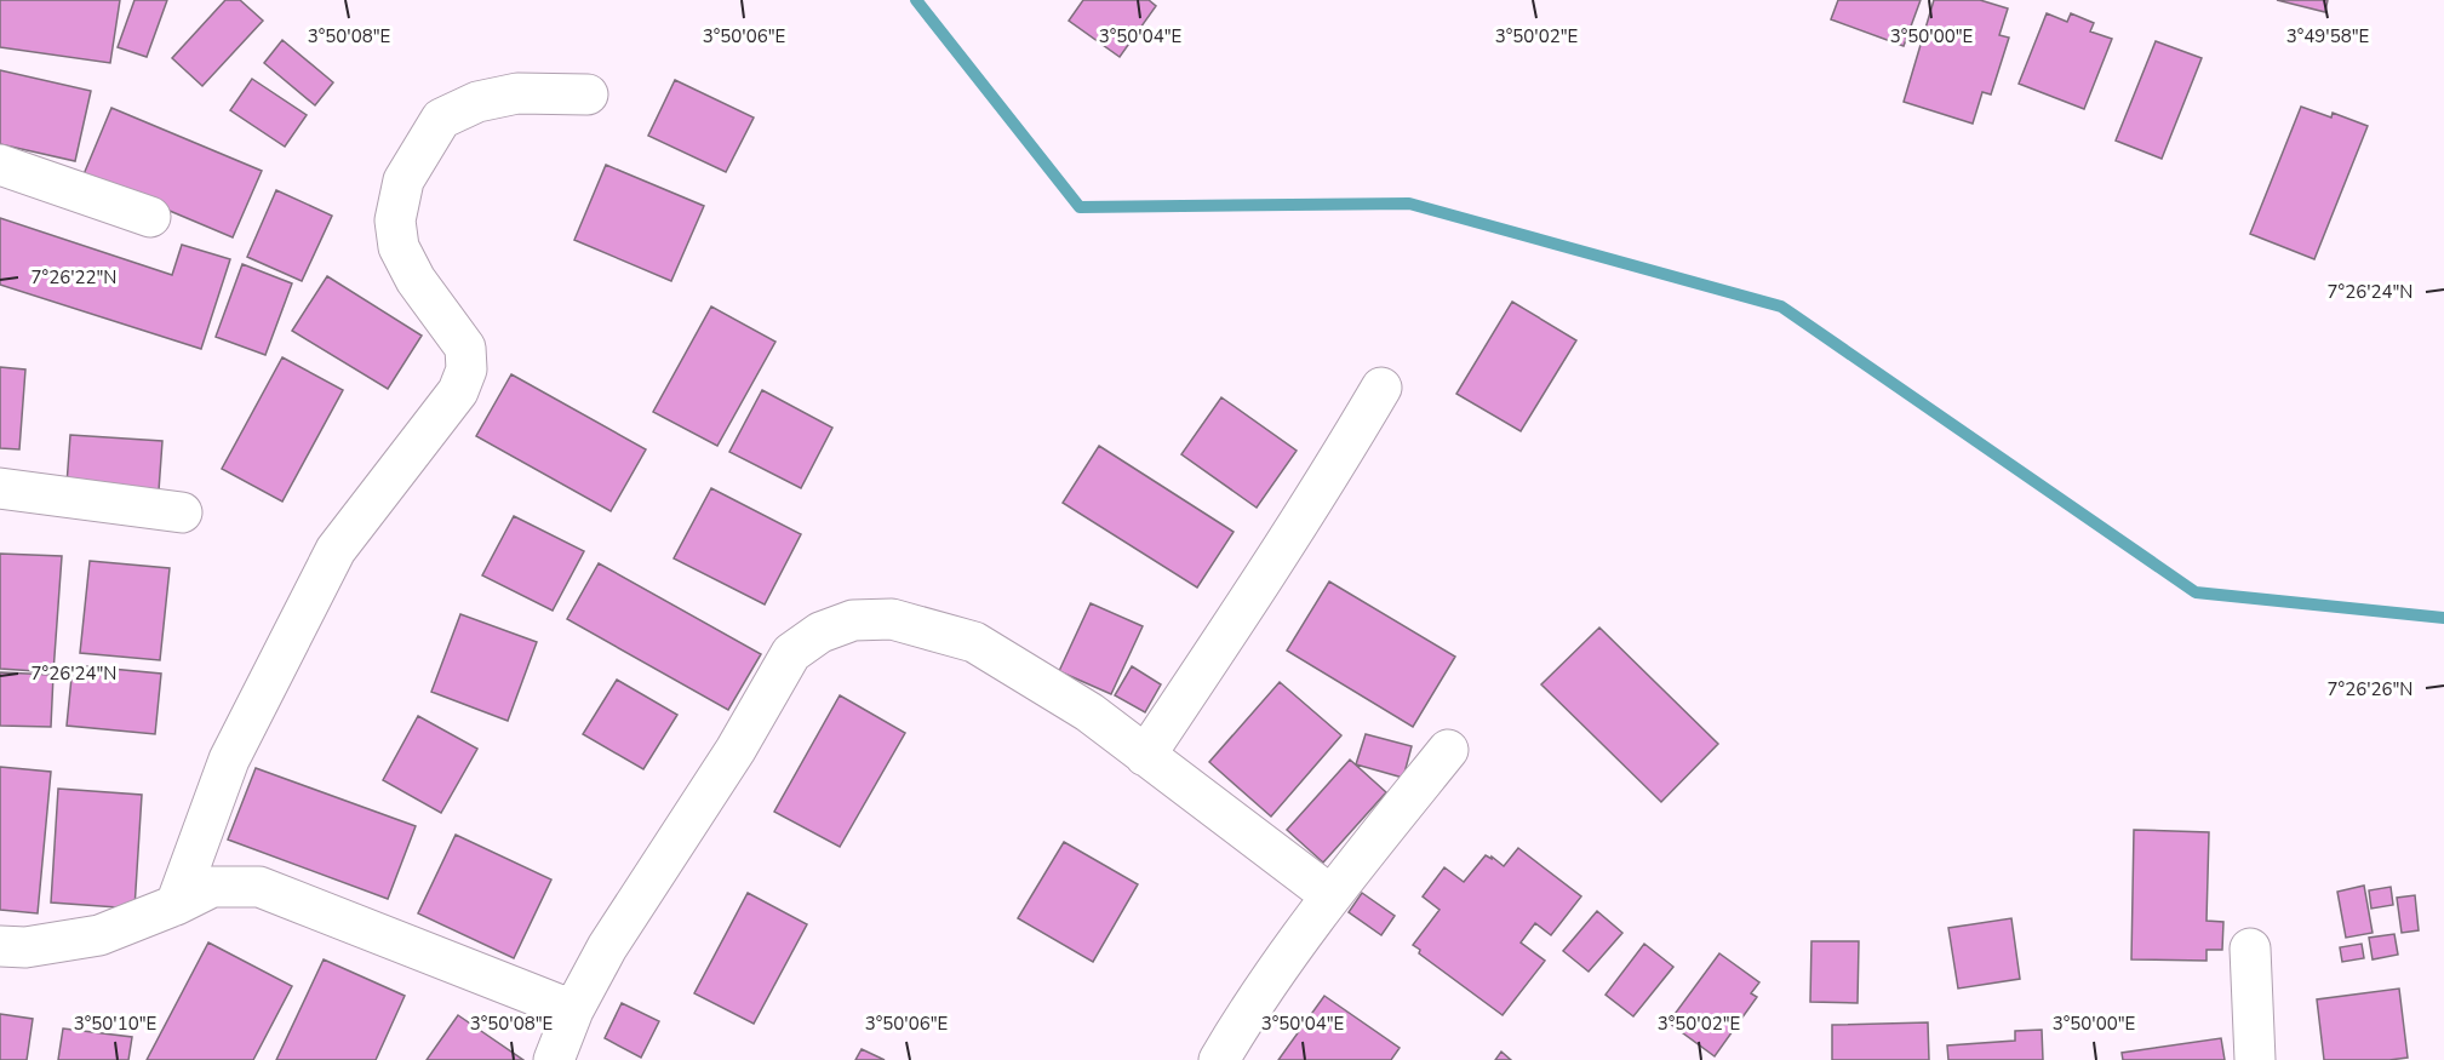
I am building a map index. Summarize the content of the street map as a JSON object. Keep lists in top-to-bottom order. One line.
{"coordinates":["3°50'08\"E","3°50'06\"E","3°50'04\"E","3°50'02\"E","3°50'00\"E","3°49'58\"E","7°26'22\"N","7°26'24\"N","7°26'26\"N","3°50'10\"E"]}
